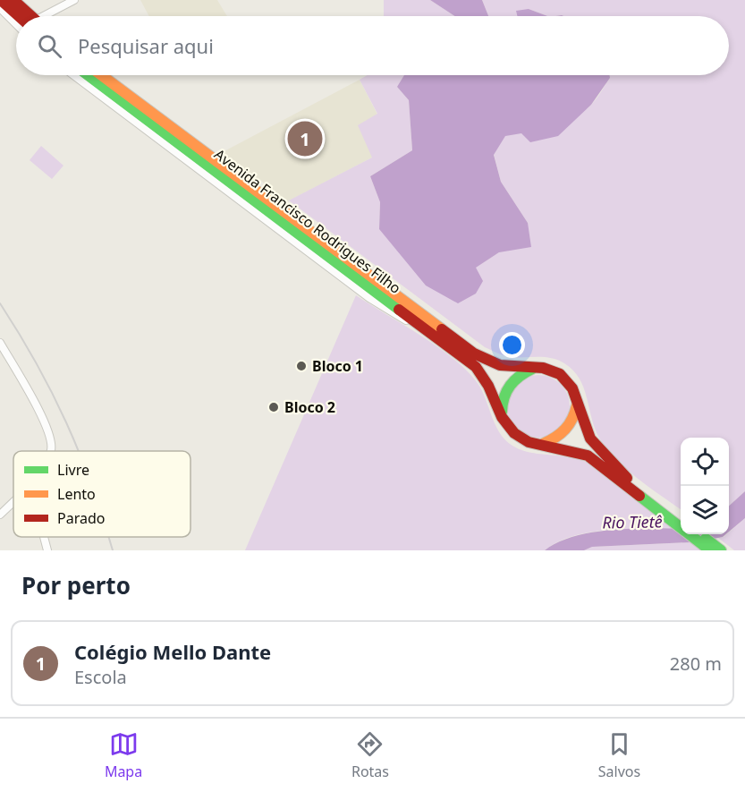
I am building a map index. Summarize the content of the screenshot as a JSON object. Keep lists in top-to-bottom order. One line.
{"streets":{"main road":["Avenida Francisco Rodrigues Filho"]},"water":["Rio Tietê"],"places":["Bloco 1","Bloco 2"],"legend":["Livre","Lento","Parado"],"page":{"search":"Pesquisar aqui","pins":"1","heading":"Por perto","list":[{"mark":"1","name":"Colégio Mello Dante","note":"Escola","value":"280 m"}],"nav":["Mapa","Rotas","Salvos"]}}
